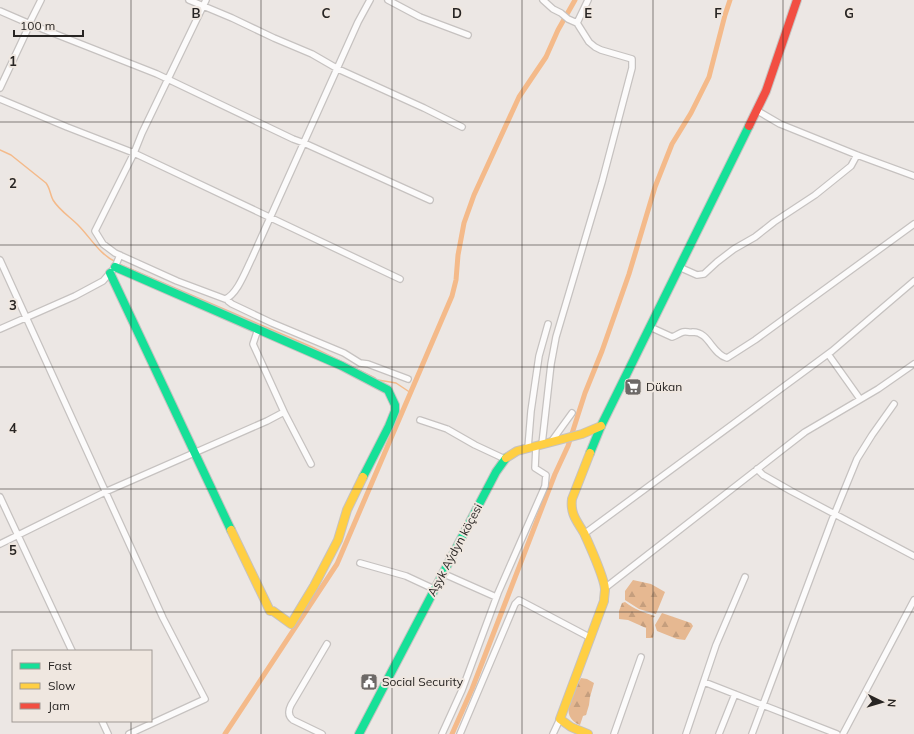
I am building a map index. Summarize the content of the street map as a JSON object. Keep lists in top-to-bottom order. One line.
{"streets":{"street":["Aşyk Aýdyn köçesi"]},"places":{"supermarket":["Dükan"],"public building":["Social Security"]},"legend":["Fast","Slow","Jam"],"scale_bar":"100 m","north":"right","grid":{"columns":["B","C","D","E","F","G"],"rows":["1","2","3","4","5"]}}
